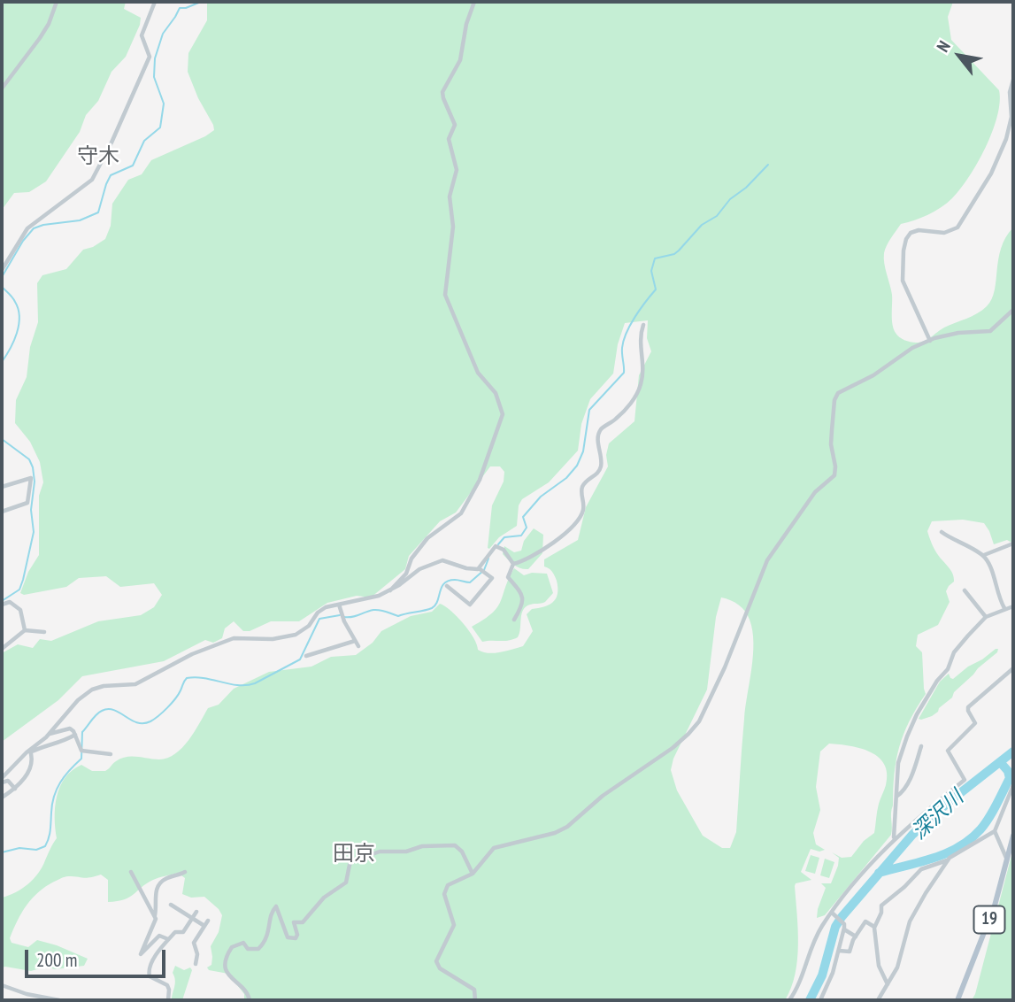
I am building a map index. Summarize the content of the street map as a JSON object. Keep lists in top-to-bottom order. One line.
{"streets":{"main road":["19"]},"districts":["守木","田京"],"water":["深沢川"],"scale_bar":"200 m","north":"top left"}
